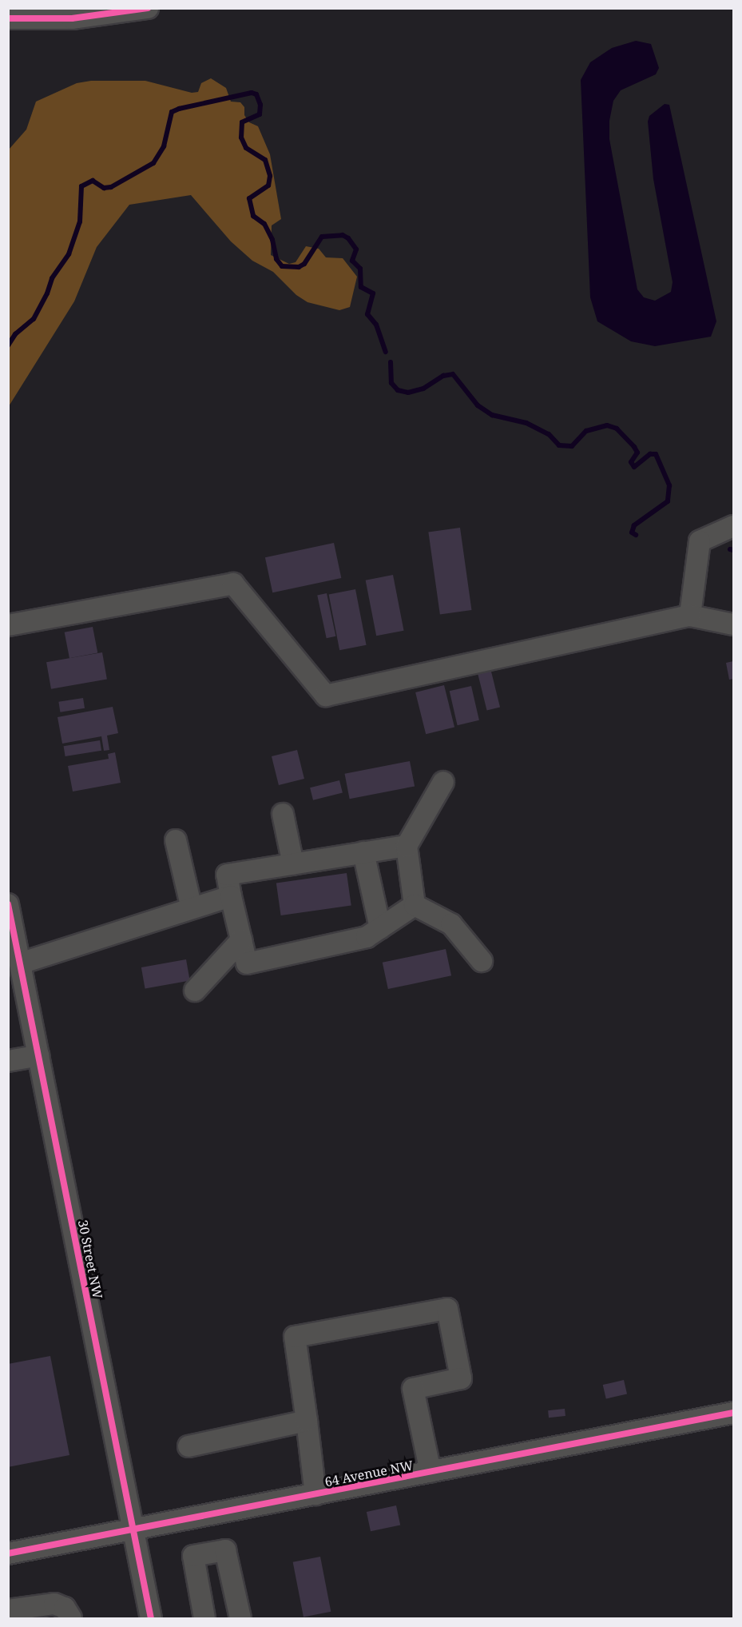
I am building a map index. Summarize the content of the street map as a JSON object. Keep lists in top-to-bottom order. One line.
{"streets":{"street":["30 Street NW","64 Avenue NW"]},"crossings":[["30 Street NW","64 Avenue NW"]]}
